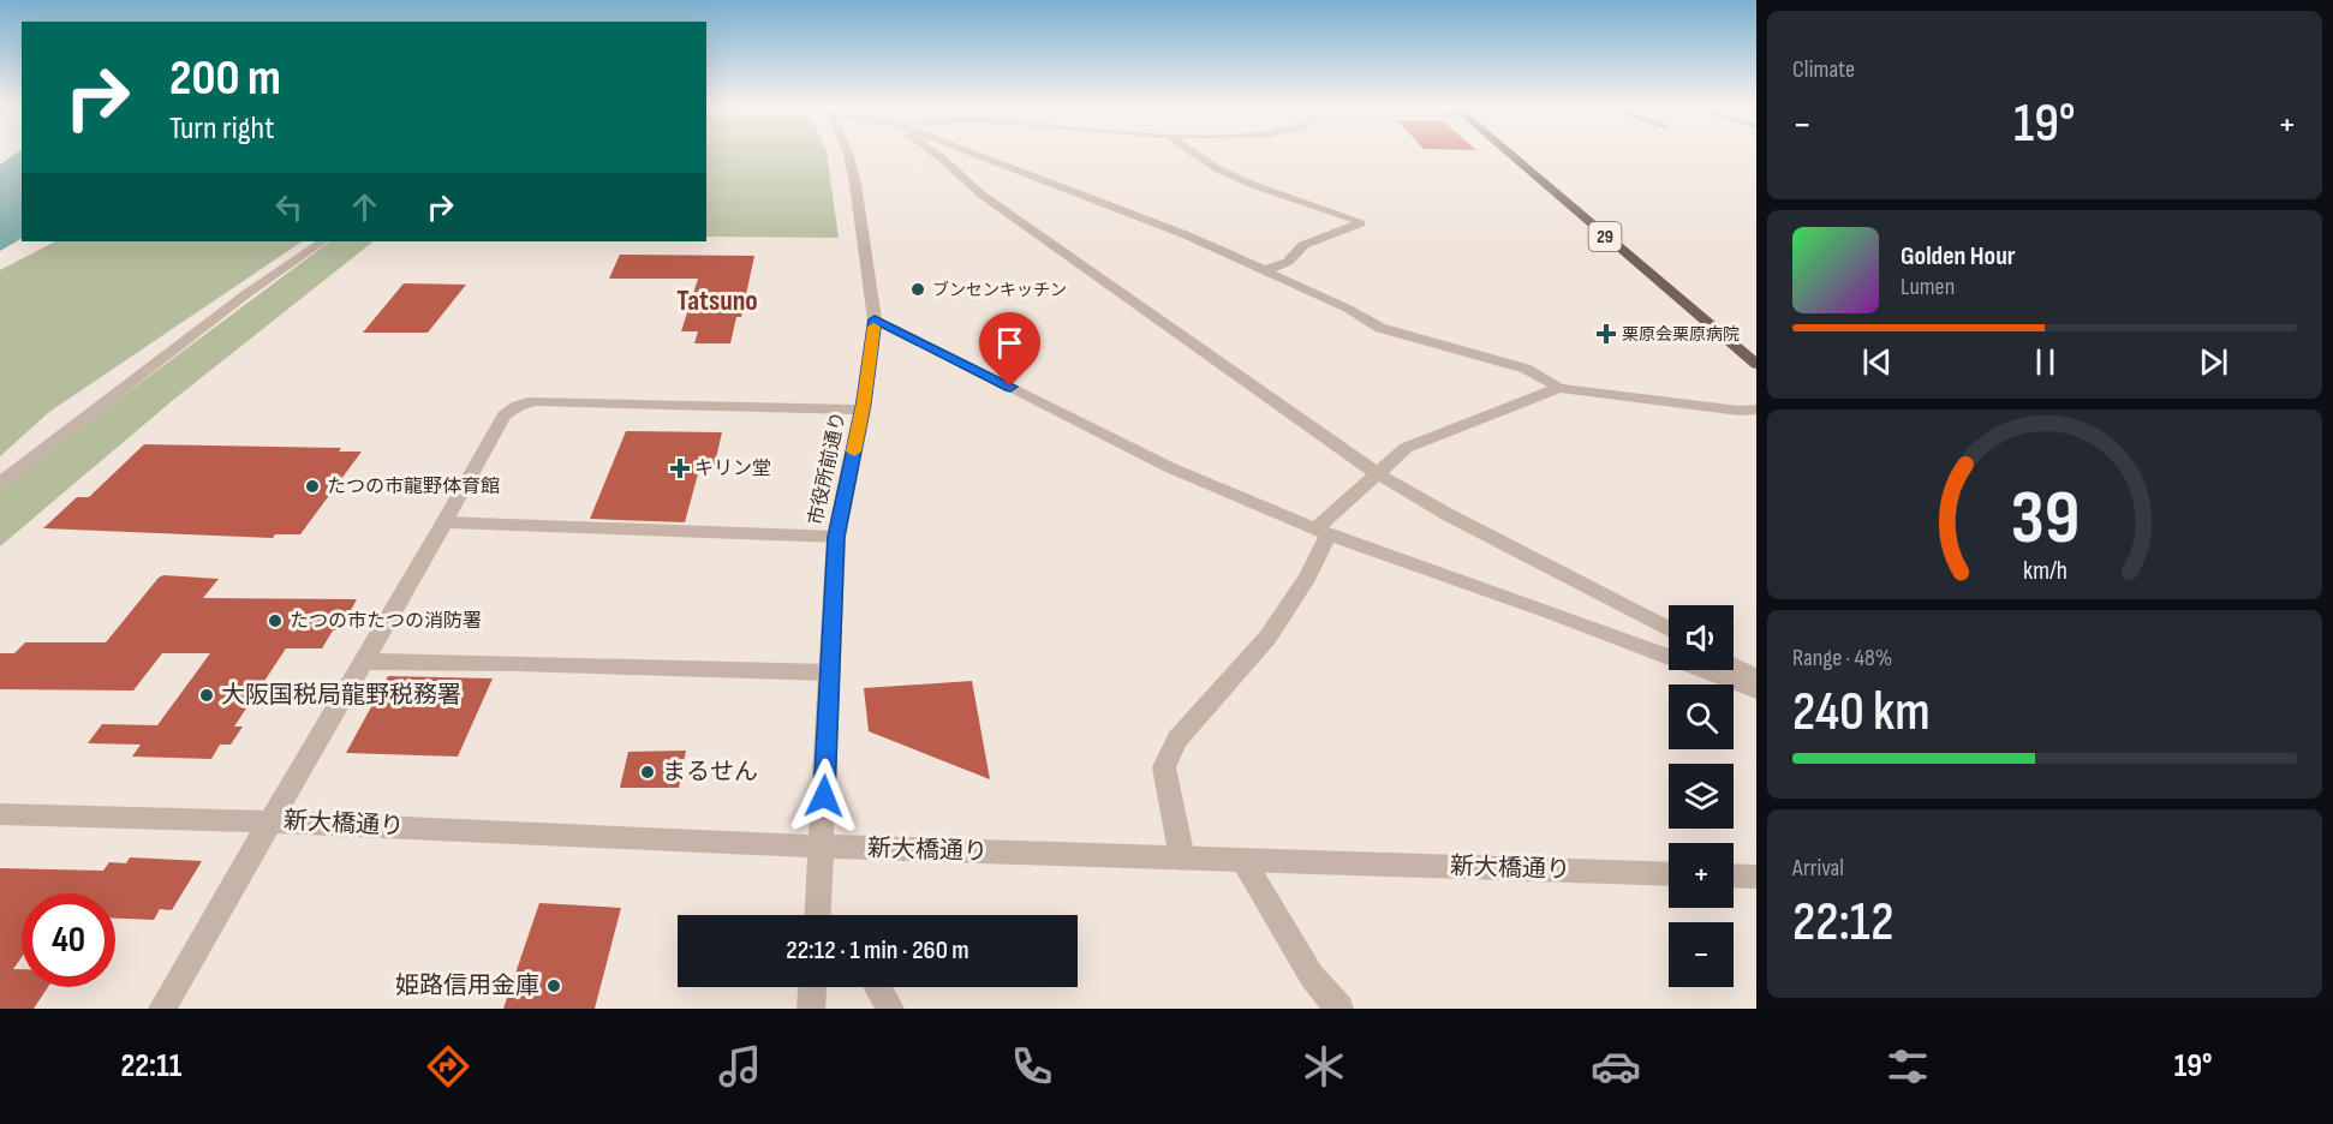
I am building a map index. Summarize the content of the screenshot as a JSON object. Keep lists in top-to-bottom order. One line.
{"streets":{"main road":["29"],"street":["市役所前通り","新大橋通り"]},"crossings":[["市役所前通り","新大橋通り"]],"districts":["Tatsuno"],"places":{"other":["ブンセンキッチン","たつの市龍野体育館","たつの市たつの消防署","大阪国税局龍野税務署","まるせん","姫路信用金庫"],"health":["栗原会栗原病院","キリン堂"]},"page":{"tile":["Climate",["Range · 48%","240 km"],["Arrival","22:12"]],"turn":["200 m","Turn right"],"heat":["−","19°","+"],"song":["Golden Hour","Lumen"],"map_buttons":["+","−"],"limit":"40","trip":"22:12 · 1 min · 260 m","tabs":["22:11","19°"],"gauge":["39","km/h"]}}
